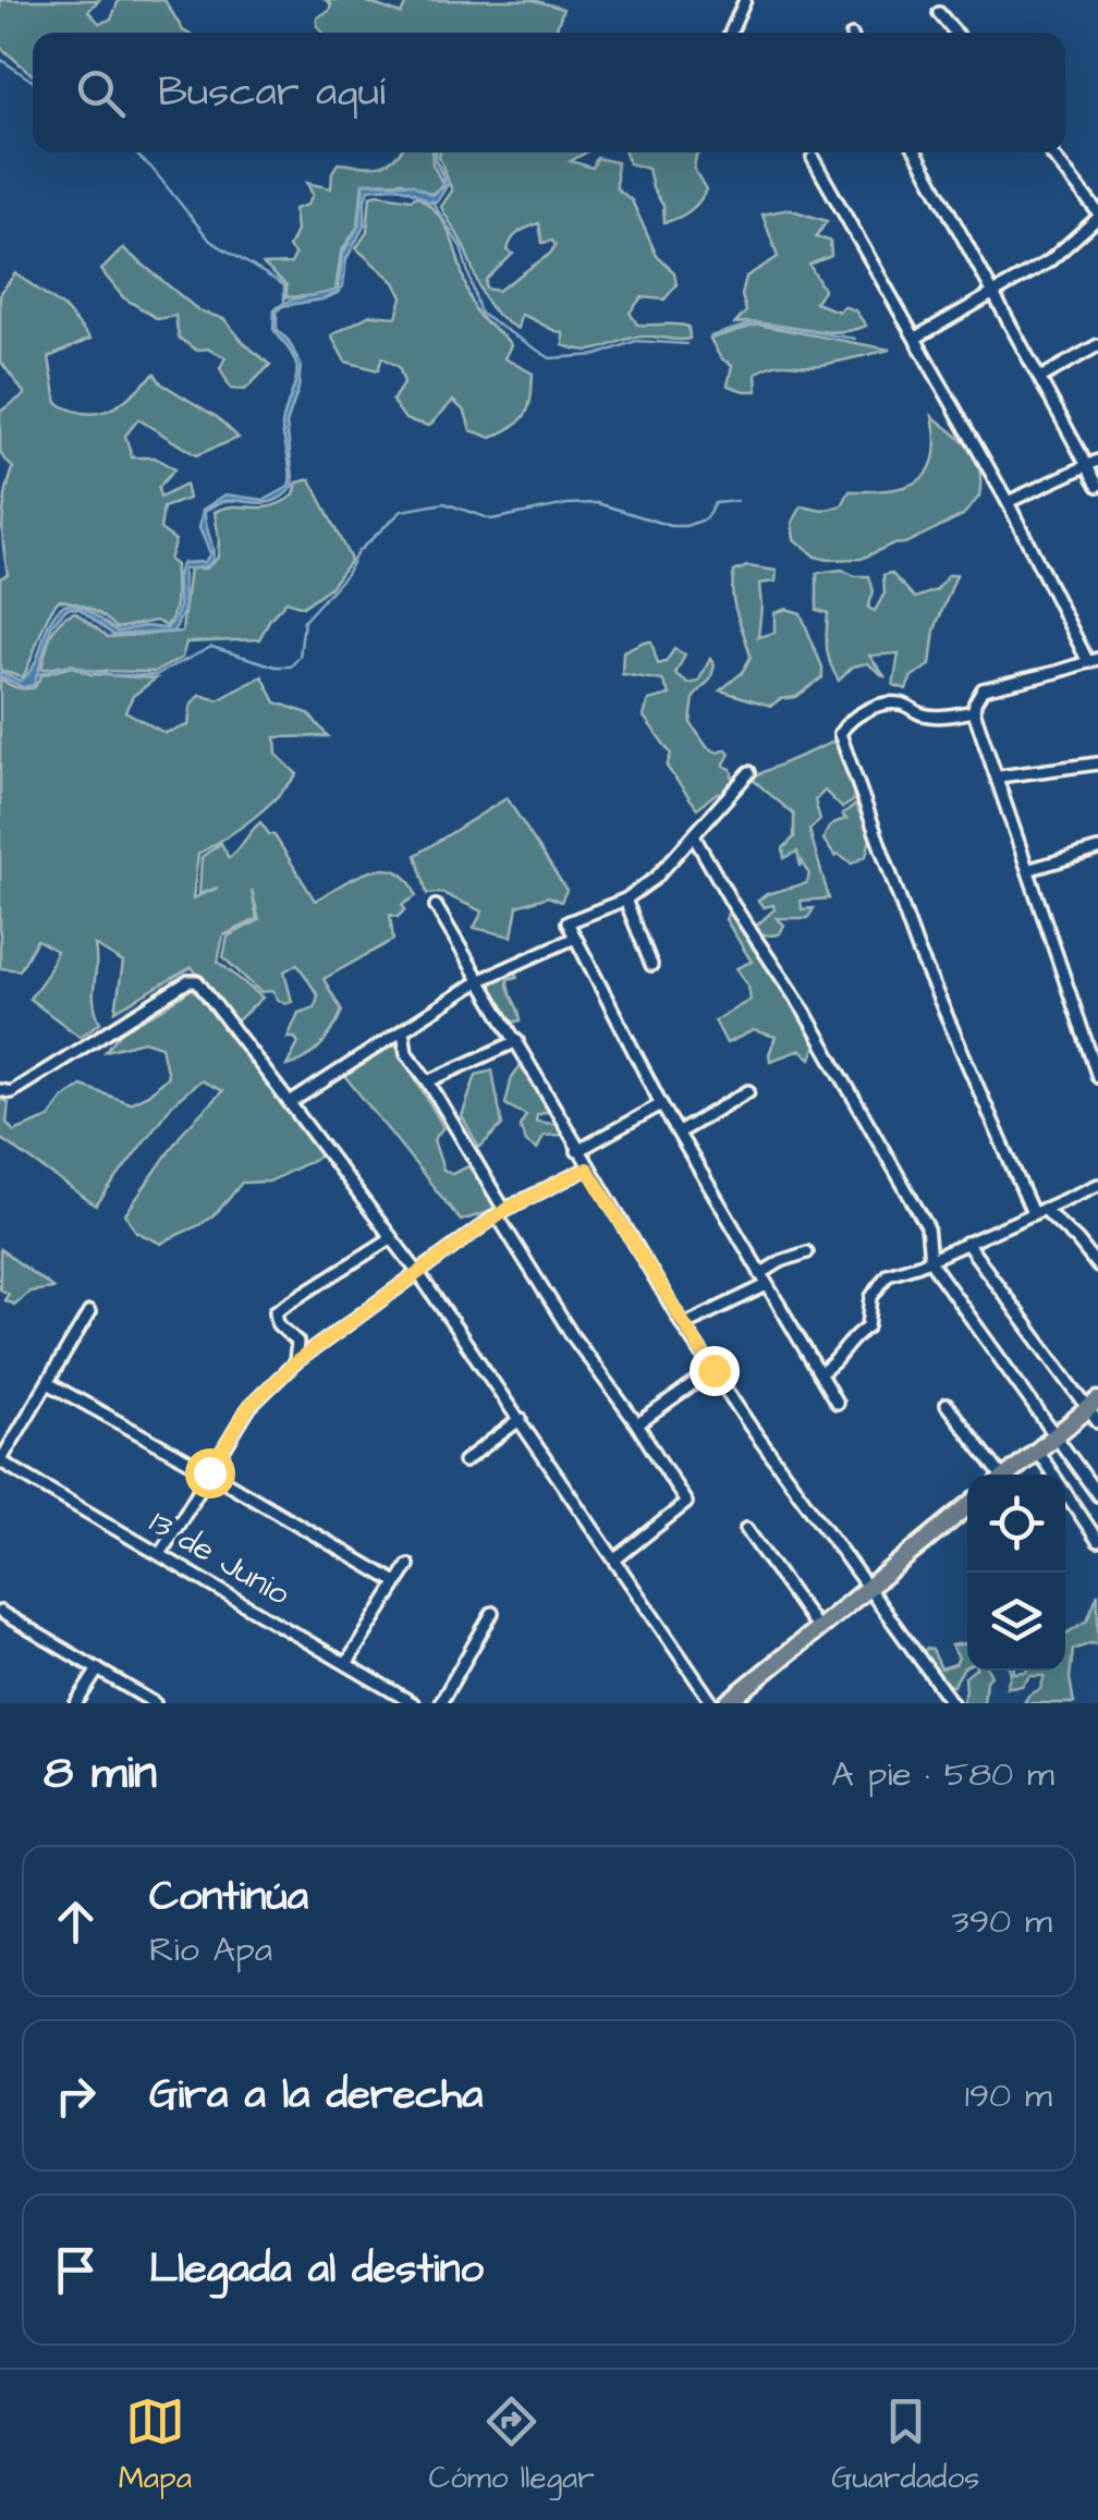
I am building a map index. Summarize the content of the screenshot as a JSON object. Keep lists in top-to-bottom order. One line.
{"streets":{"street":["13 de Junio"]},"page":{"search":"Buscar aquí","heading":["8 min","A pie · 580 m"],"list":[["Continúa","Rio Apa","390 m"],["Gira a la derecha","190 m"],"Llegada al destino"],"nav":["Mapa","Cómo llegar","Guardados"]}}
